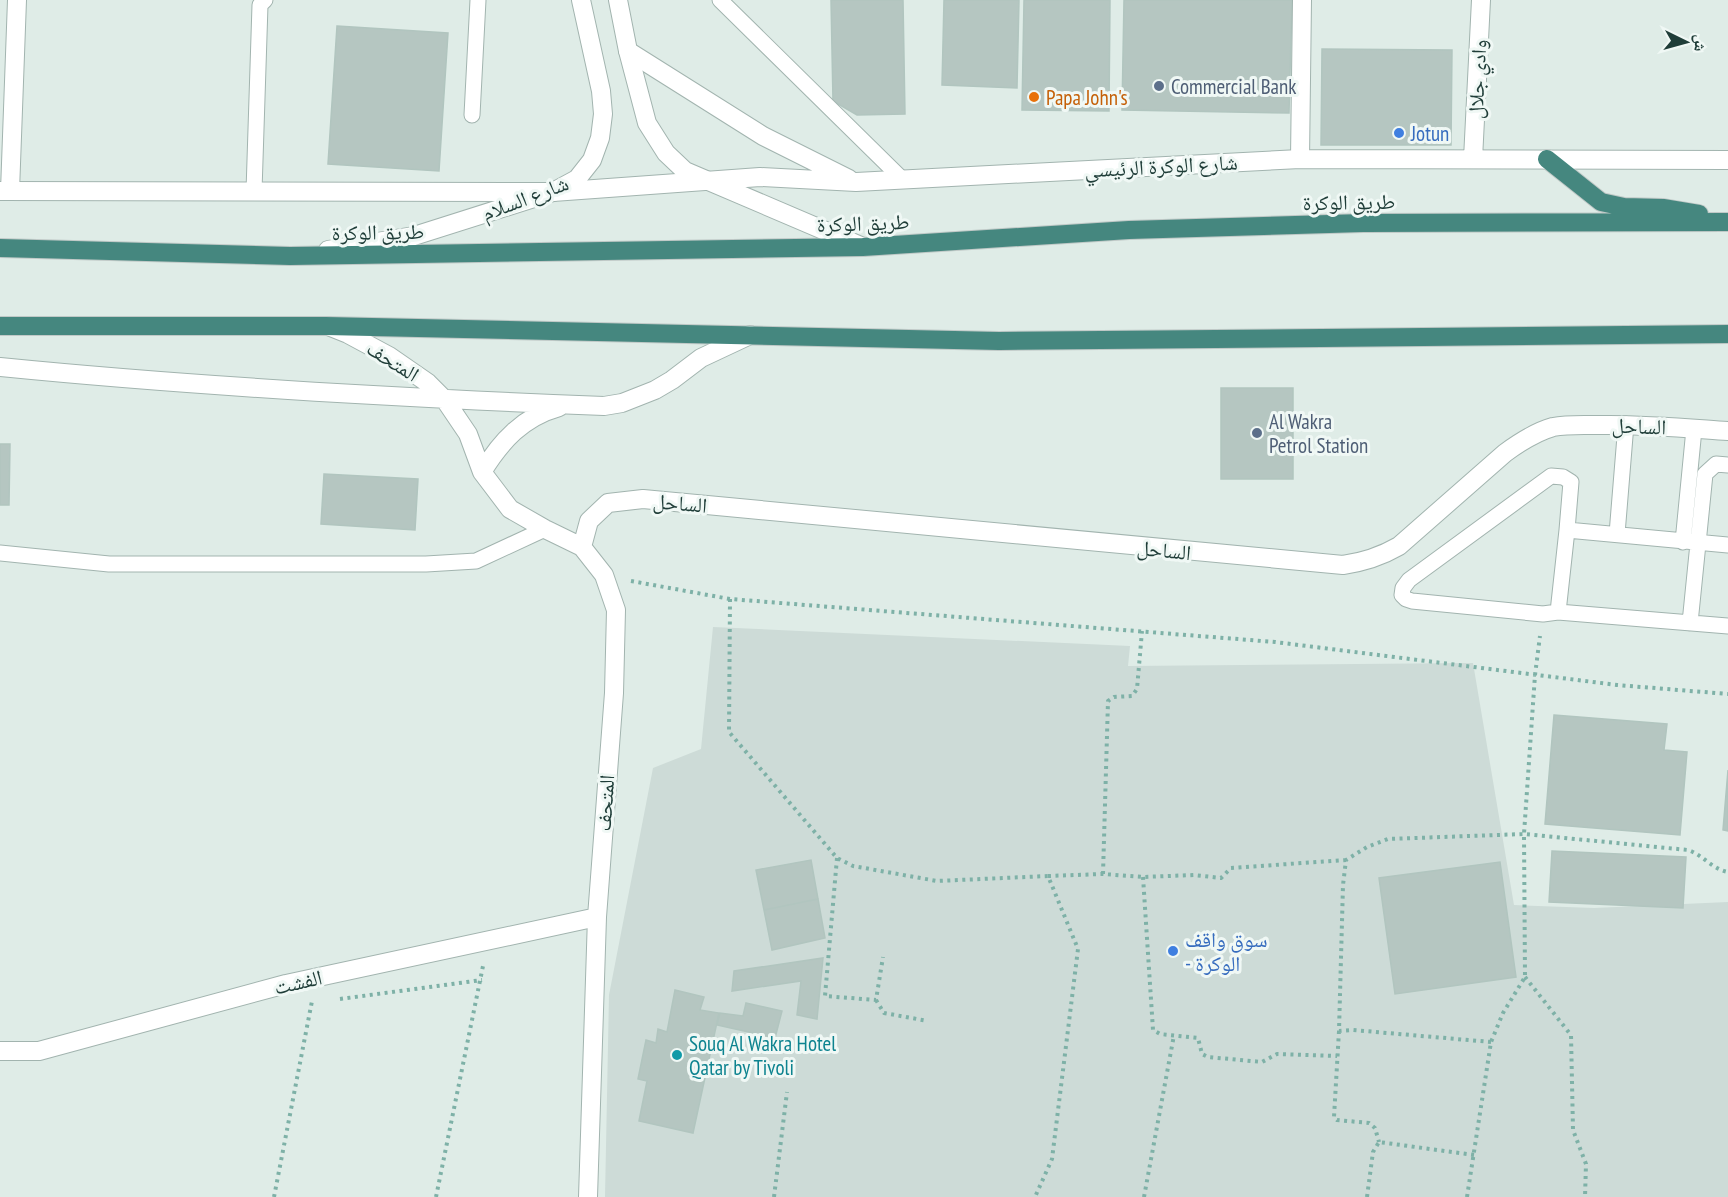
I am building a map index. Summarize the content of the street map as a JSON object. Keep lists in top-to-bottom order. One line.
{"streets":{"highway":["طريق الوكرة"],"street":["وادي جلال","شارع الوكرة الرئيسي","شارع السلام","المتحف","الساحل","الفشت"]},"crossings":[["وادي جلال","شارع الوكرة الرئيسي"],["شارع الوكرة الرئيسي","طريق الوكرة"],["شارع السلام","طريق الوكرة"],["المتحف","الساحل"],["المتحف","الفشت"]],"places":["Commercial Bank","Papa John's","Jotun","Al Wakra Petrol Station","سوق واقف - الوكرة","Souq Al Wakra Hotel Qatar by Tivoli"],"north":"right"}
